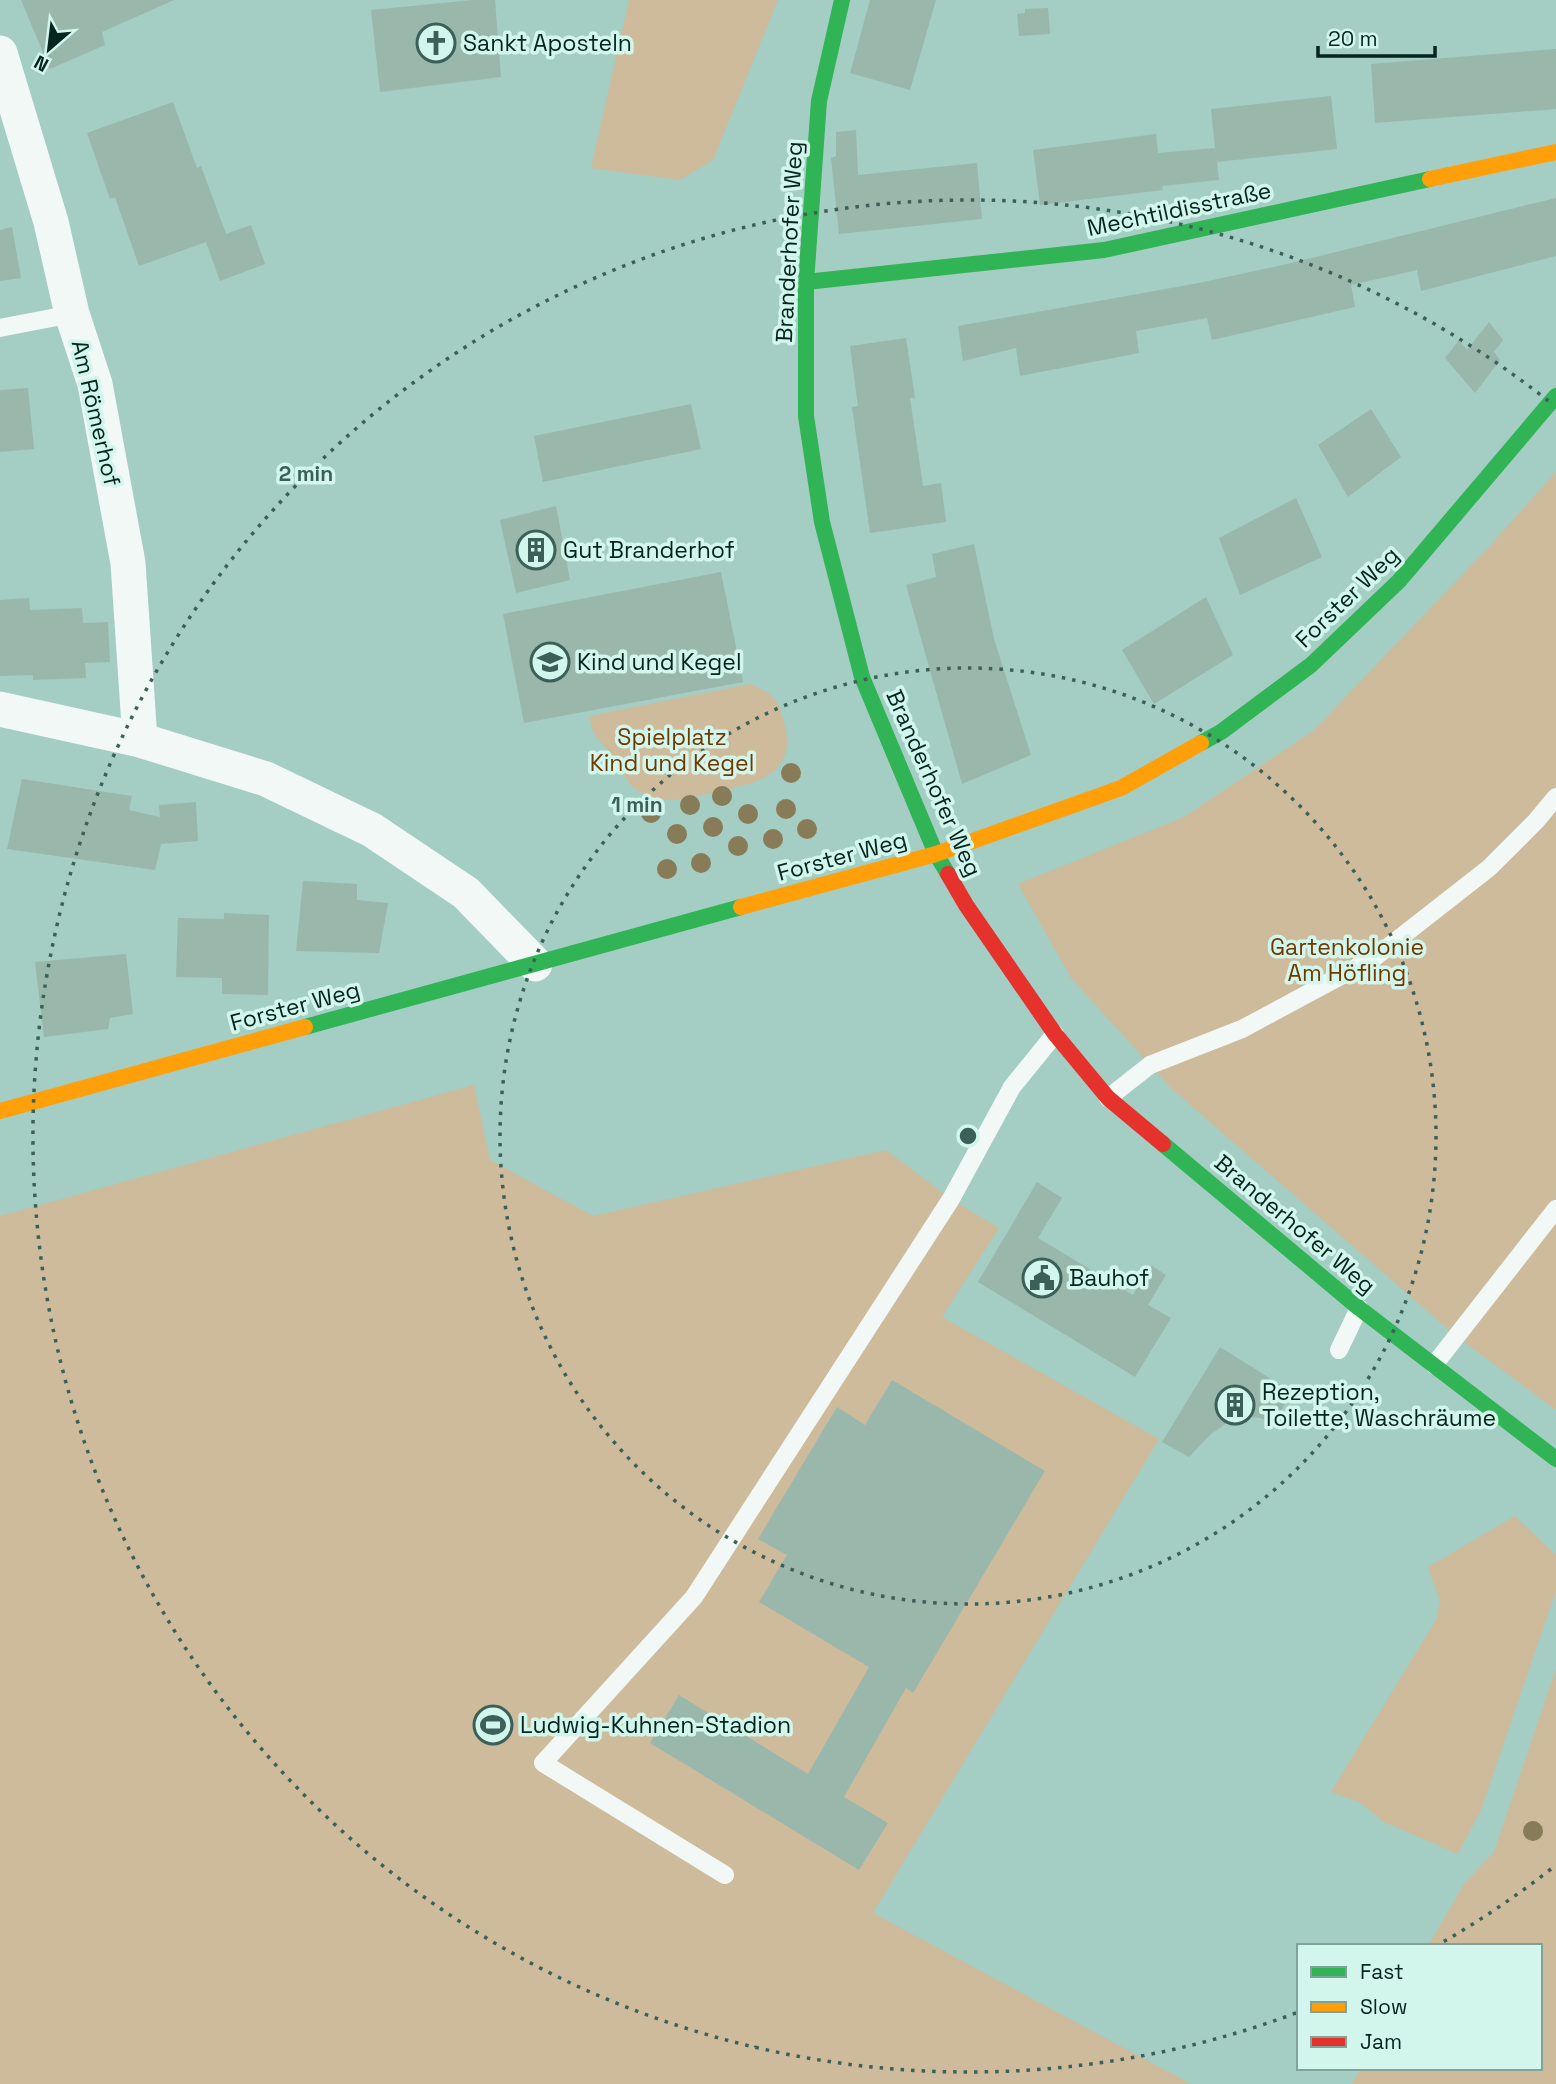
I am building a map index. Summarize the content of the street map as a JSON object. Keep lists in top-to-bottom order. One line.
{"streets":{"street":["Mechtildisstraße","Branderhofer Weg","Am Römerhof","Forster Weg"]},"crossings":[["Mechtildisstraße","Branderhofer Weg"],["Branderhofer Weg","Forster Weg"]],"parks":["Spielplatz Kind und Kegel","Gartenkolonie Am Höfling"],"places":{"church":["Sankt Aposteln"],"building":["Gut Branderhof","Rezeption, Toilette, Waschräume"],"school or university":["Kind und Kegel"],"public building":["Bauhof"],"sports":["Ludwig-Kuhnen-Stadion"]},"legend":["Fast","Slow","Jam"],"scale_bar":"20 m","north":"bottom left","rings":["2 min","1 min"]}
